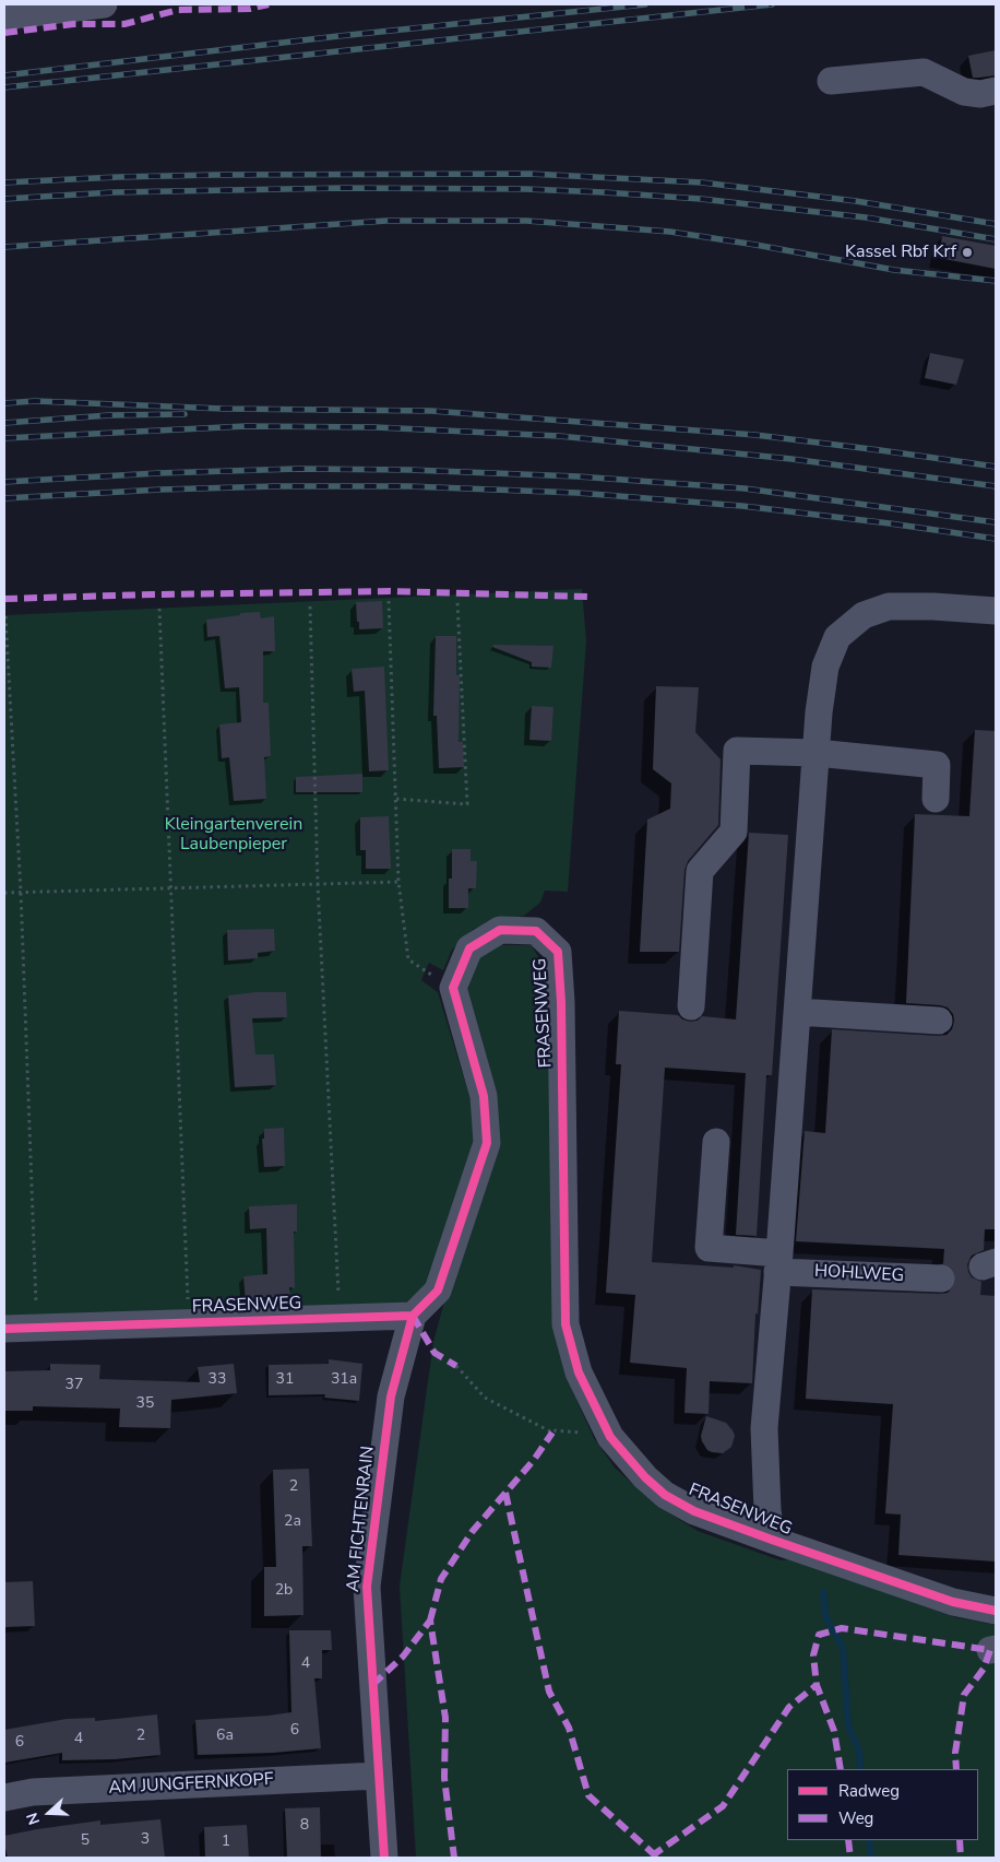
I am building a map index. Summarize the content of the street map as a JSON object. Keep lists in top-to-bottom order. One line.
{"streets":{"street":["FRASENWEG","HOHLWEG","AM FICHTENRAIN","AM JUNGFERNKOPF"]},"crossings":[["FRASENWEG","AM FICHTENRAIN"],["AM FICHTENRAIN","AM JUNGFERNKOPF"]],"parks":["Kleingartenverein Laubenpieper"],"places":["Kassel Rbf Krf"],"house_numbers":["33","31","31a","37","35","2","2a","2b","4","6","2","6a","4","6","8","3","5","1"],"legend":["Radweg","Weg"],"north":"left"}
